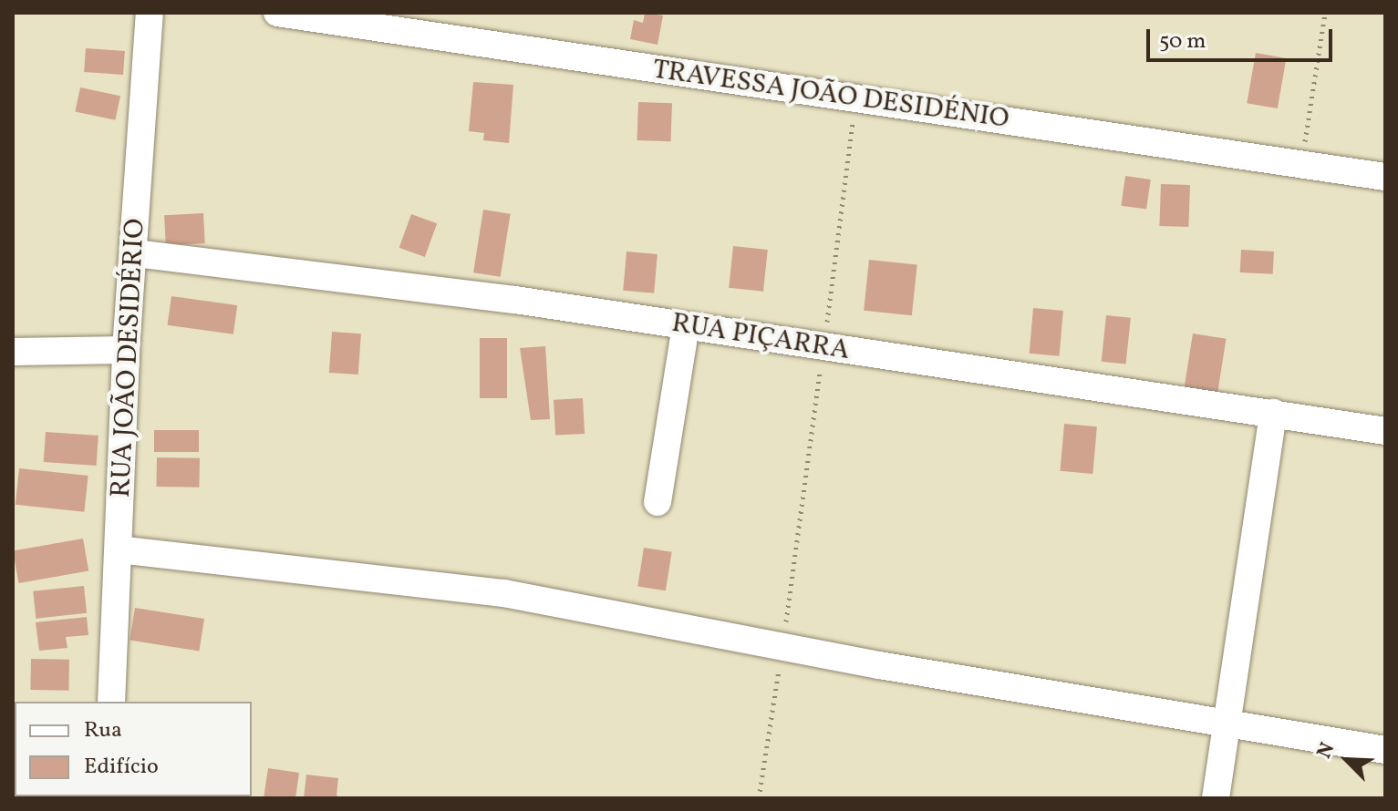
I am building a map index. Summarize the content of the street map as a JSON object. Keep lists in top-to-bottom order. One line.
{"streets":{"street":["TRAVESSA JOÃO DESIDÉNIO","RUA PIÇARRA","RUA JOÃO DESIDÉRIO"]},"crossings":[["RUA PIÇARRA","RUA JOÃO DESIDÉRIO"]],"legend":["Rua","Edifício"],"scale_bar":"50 m","north":"top left"}
